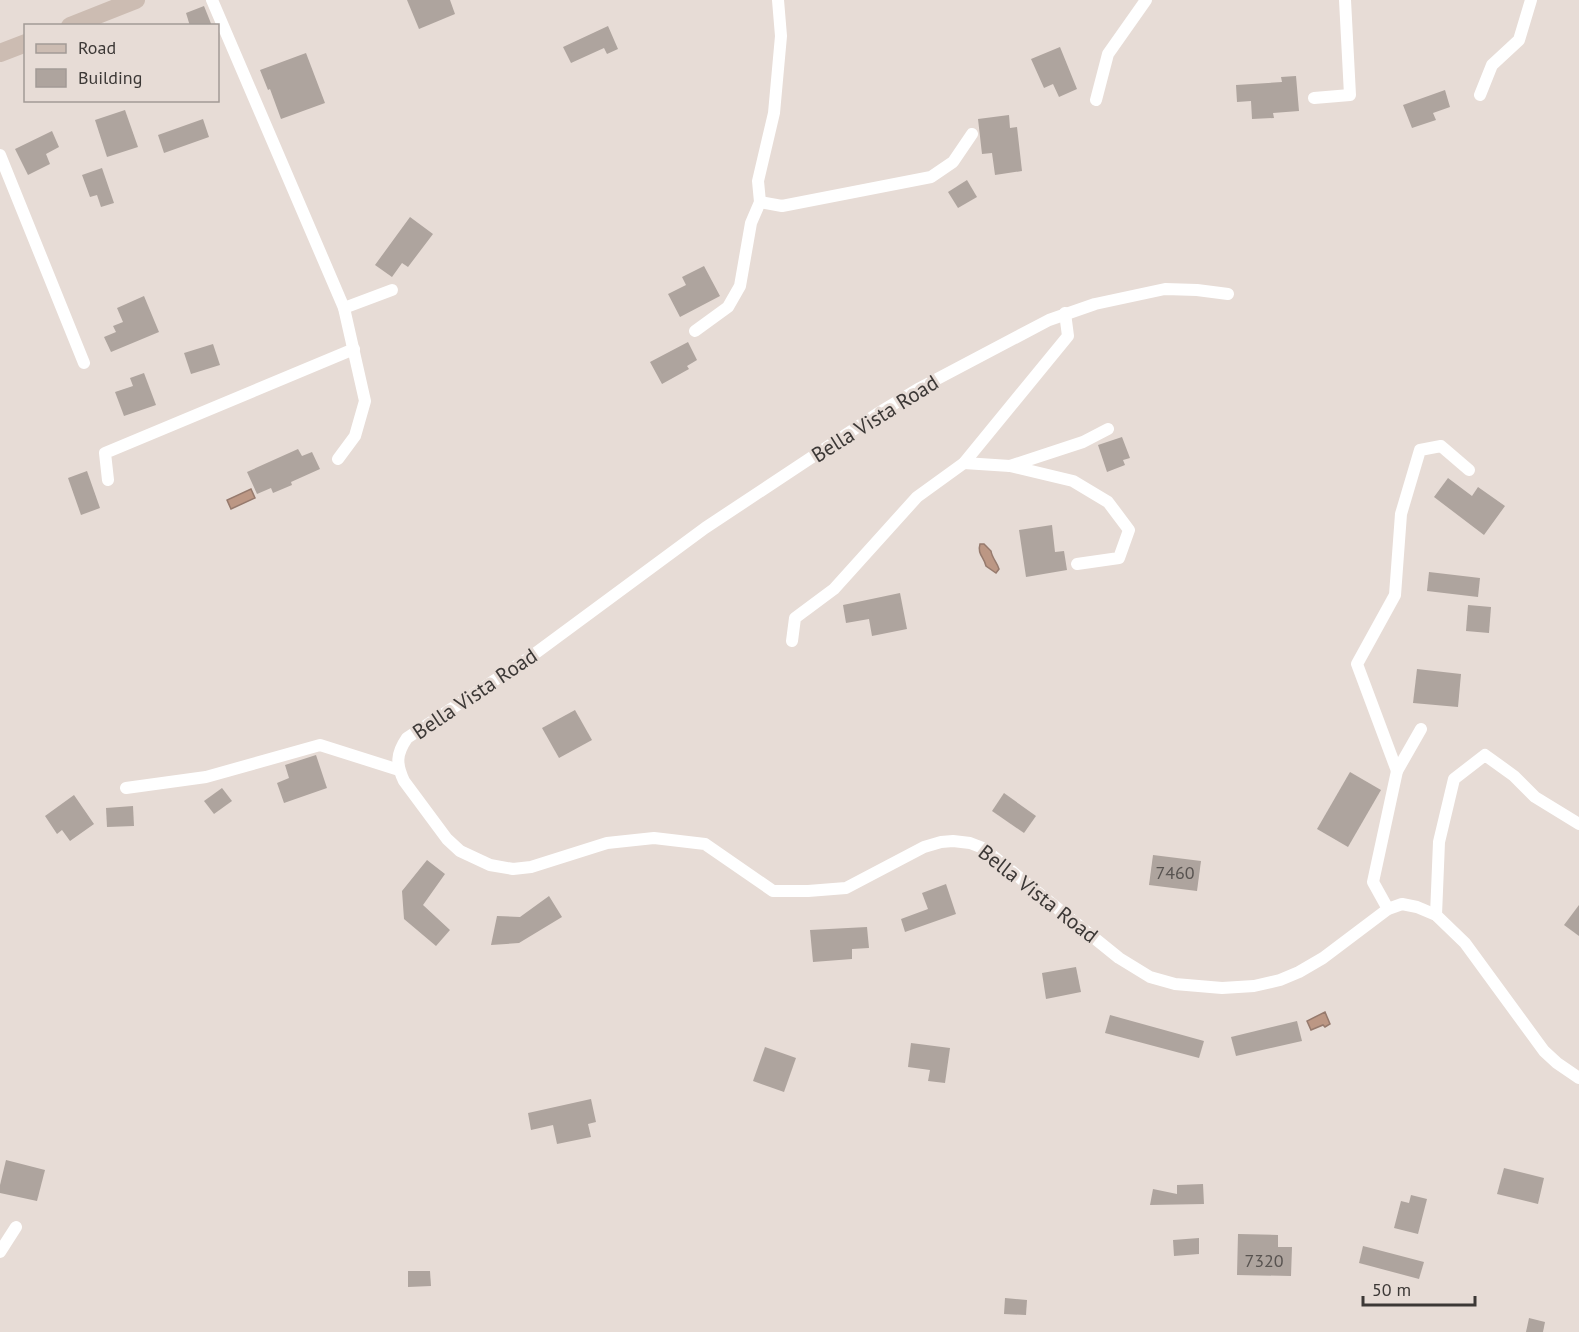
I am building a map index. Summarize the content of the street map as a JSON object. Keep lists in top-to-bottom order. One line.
{"streets":{"street":["Bella Vista Road"]},"house_numbers":["7460","7320"],"legend":["Road","Building"],"scale_bar":"50 m"}
